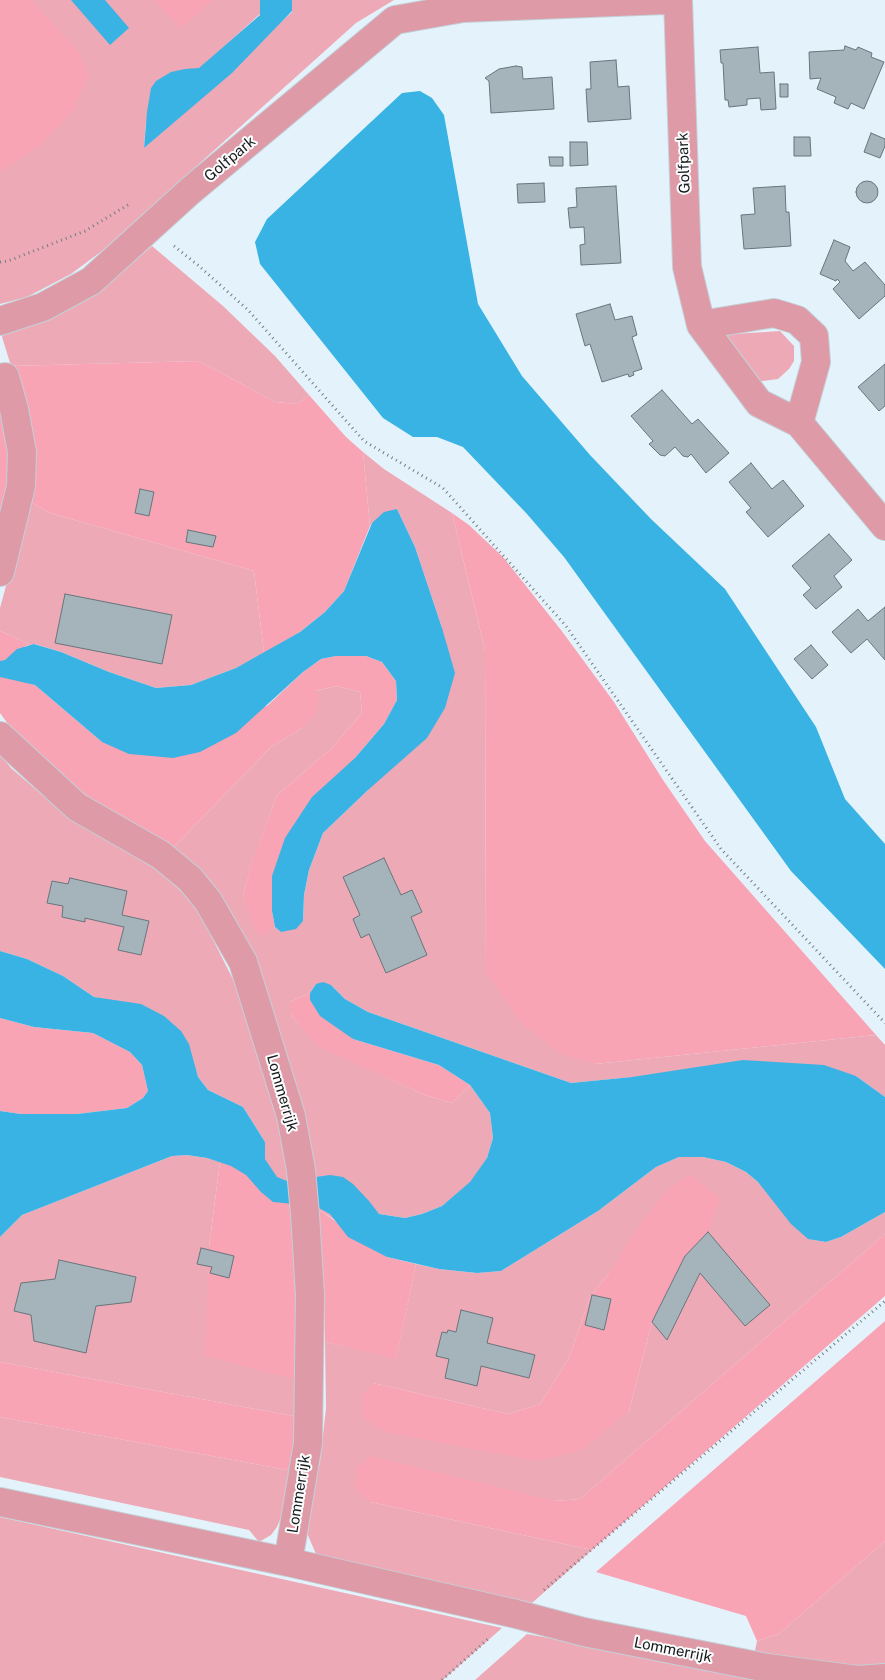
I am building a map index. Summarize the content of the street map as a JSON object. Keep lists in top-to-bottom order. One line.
{"streets":{"street":["Golfpark","Lommerrijk"]}}
